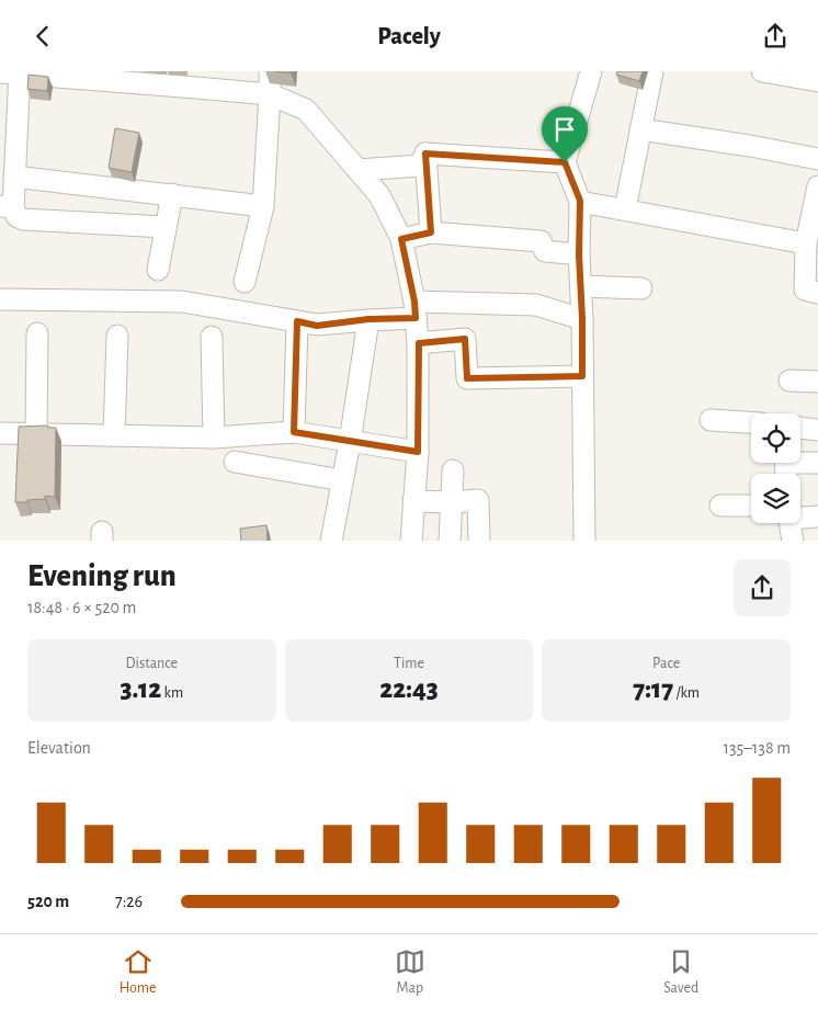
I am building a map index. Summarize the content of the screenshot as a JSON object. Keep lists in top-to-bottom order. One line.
{"page":{"header":"Pacely","heading":["Evening run","18:48 · 6 × 520 m"],"stats":[["Distance","3.12 km"],["Time","22:43"],["Pace","7:17 /km"]],"chart":["Elevation","135–138 m"],"list":[{"name":"520 m","note":"7:26"}],"tabs":["Home","Map","Saved"]}}
